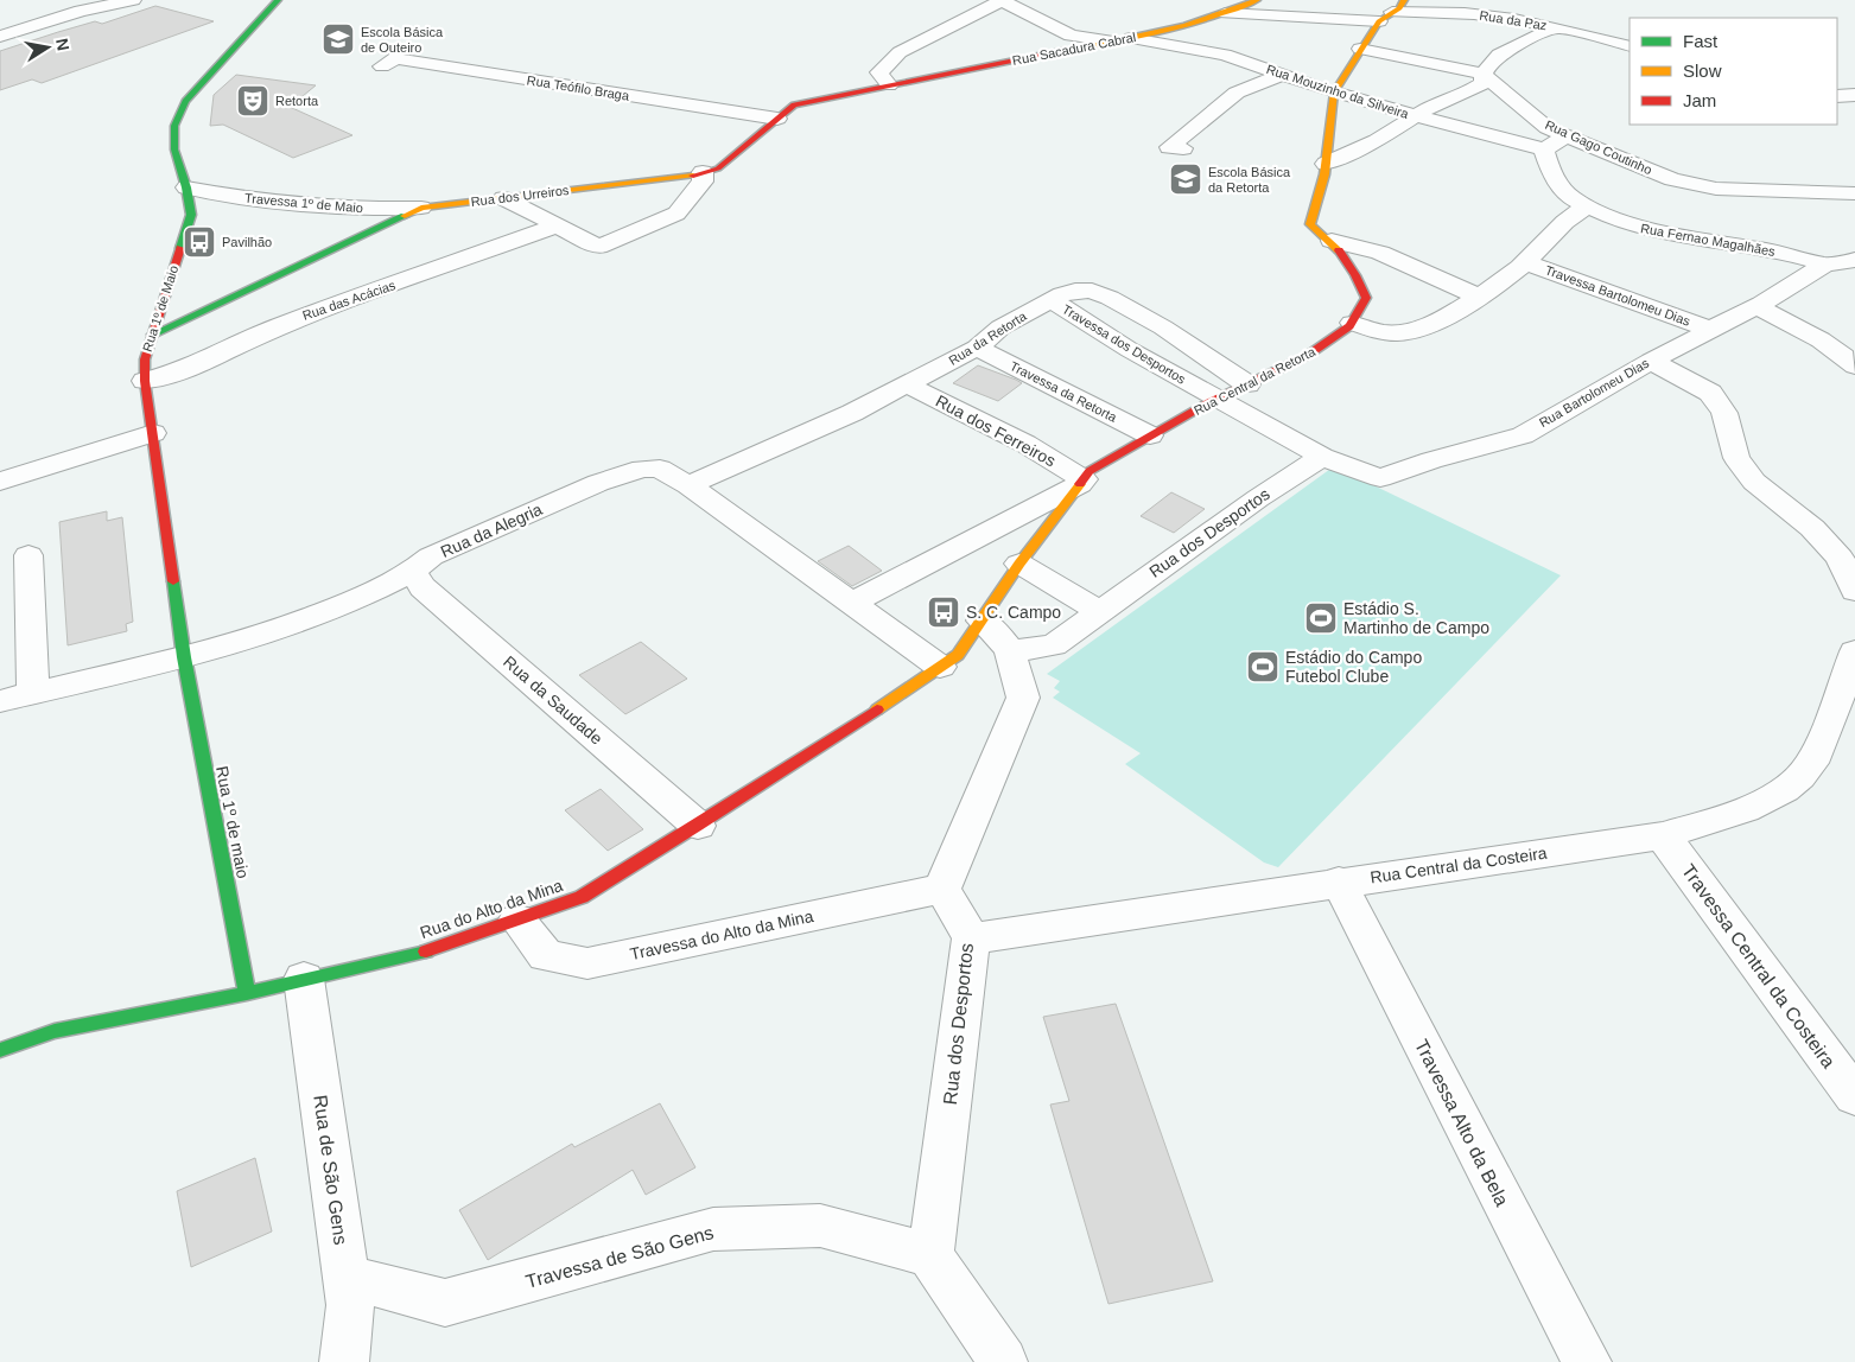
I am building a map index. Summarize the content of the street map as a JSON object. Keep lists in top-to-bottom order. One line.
{"streets":{"street":["Rua da Paz","Rua Sacadura Cabral","Rua Teófilo Braga","Rua Mouzinho da Silveira","Rua Gago Coutinho","Rua dos Urreiros","Travessa 1º de Maio","Rua Fernao Magalhães","Travessa Bartolomeu Dias","Rua das Acácias","Rua 1º de Maio","Rua da Retorta","Travessa dos Desportos","Rua Central da Retorta","Travessa da Retorta","Rua Bartolomeu Dias","Rua dos Ferreiros","Rua da Alegria","Rua dos Desportos","Rua da Saudade","Rua 1º de maio","Rua Central da Costeira","Rua do Alto da Mina","Travessa do Alto da Mina","Travessa Central da Costeira","Travessa Alto da Bela","Rua de São Gens","Travessa de São Gens"]},"crossings":[["Rua da Paz","Rua Sacadura Cabral"],["Rua da Paz","Rua Central da Retorta"],["Rua Sacadura Cabral","Rua Mouzinho da Silveira"],["Rua Sacadura Cabral","Rua dos Urreiros"],["Rua Teófilo Braga","Rua dos Urreiros"],["Rua Mouzinho da Silveira","Rua Fernao Magalhães"],["Rua Mouzinho da Silveira","Rua Central da Retorta"],["Rua Gago Coutinho","Rua Central da Retorta"],["Rua dos Urreiros","Travessa 1º de Maio"],["Rua dos Urreiros","Rua 1º de Maio"],["Travessa 1º de Maio","Rua 1º de Maio"],["Rua Fernao Magalhães","Rua Bartolomeu Dias"],["Travessa Bartolomeu Dias","Rua Bartolomeu Dias"],["Rua das Acácias","Rua 1º de Maio"],["Rua 1º de Maio","Rua da Alegria"],["Rua 1º de Maio","Rua 1º de maio"],["Rua da Retorta","Travessa dos Desportos"],["Rua da Retorta","Rua Central da Retorta"],["Rua da Retorta","Travessa da Retorta"],["Rua da Retorta","Rua dos Ferreiros"],["Rua da Retorta","Rua da Alegria"],["Travessa dos Desportos","Rua Central da Retorta"],["Travessa dos Desportos","Rua Bartolomeu Dias"],["Travessa dos Desportos","Rua dos Desportos"],["Rua Central da Retorta","Travessa da Retorta"],["Rua Central da Retorta","Rua dos Ferreiros"],["Rua Central da Retorta","Rua da Alegria"],["Rua Central da Retorta","Rua do Alto da Mina"],["Rua Bartolomeu Dias","Rua dos Desportos"],["Rua da Alegria","Rua da Saudade"],["Rua da Alegria","Rua 1º de maio"],["Rua da Alegria","Rua do Alto da Mina"],["Rua dos Desportos","Rua Central da Costeira"],["Rua dos Desportos","Travessa do Alto da Mina"],["Rua dos Desportos","Travessa de São Gens"],["Rua da Saudade","Rua do Alto da Mina"],["Rua 1º de maio","Rua do Alto da Mina"],["Rua Central da Costeira","Travessa Central da Costeira"],["Rua Central da Costeira","Travessa Alto da Bela"],["Rua do Alto da Mina","Travessa do Alto da Mina"],["Rua do Alto da Mina","Rua de São Gens"],["Rua de São Gens","Travessa de São Gens"]],"places":{"school or university":["Escola Básica de Outeiro","Escola Básica da Retorta"],"theatre":["Retorta"],"bus stop":["Pavilhão","S. C. Campo"],"sports":["Estádio S. Martinho de Campo","Estádio do Campo Futebol Clube"]},"legend":["Fast","Slow","Jam"],"north":"right"}
